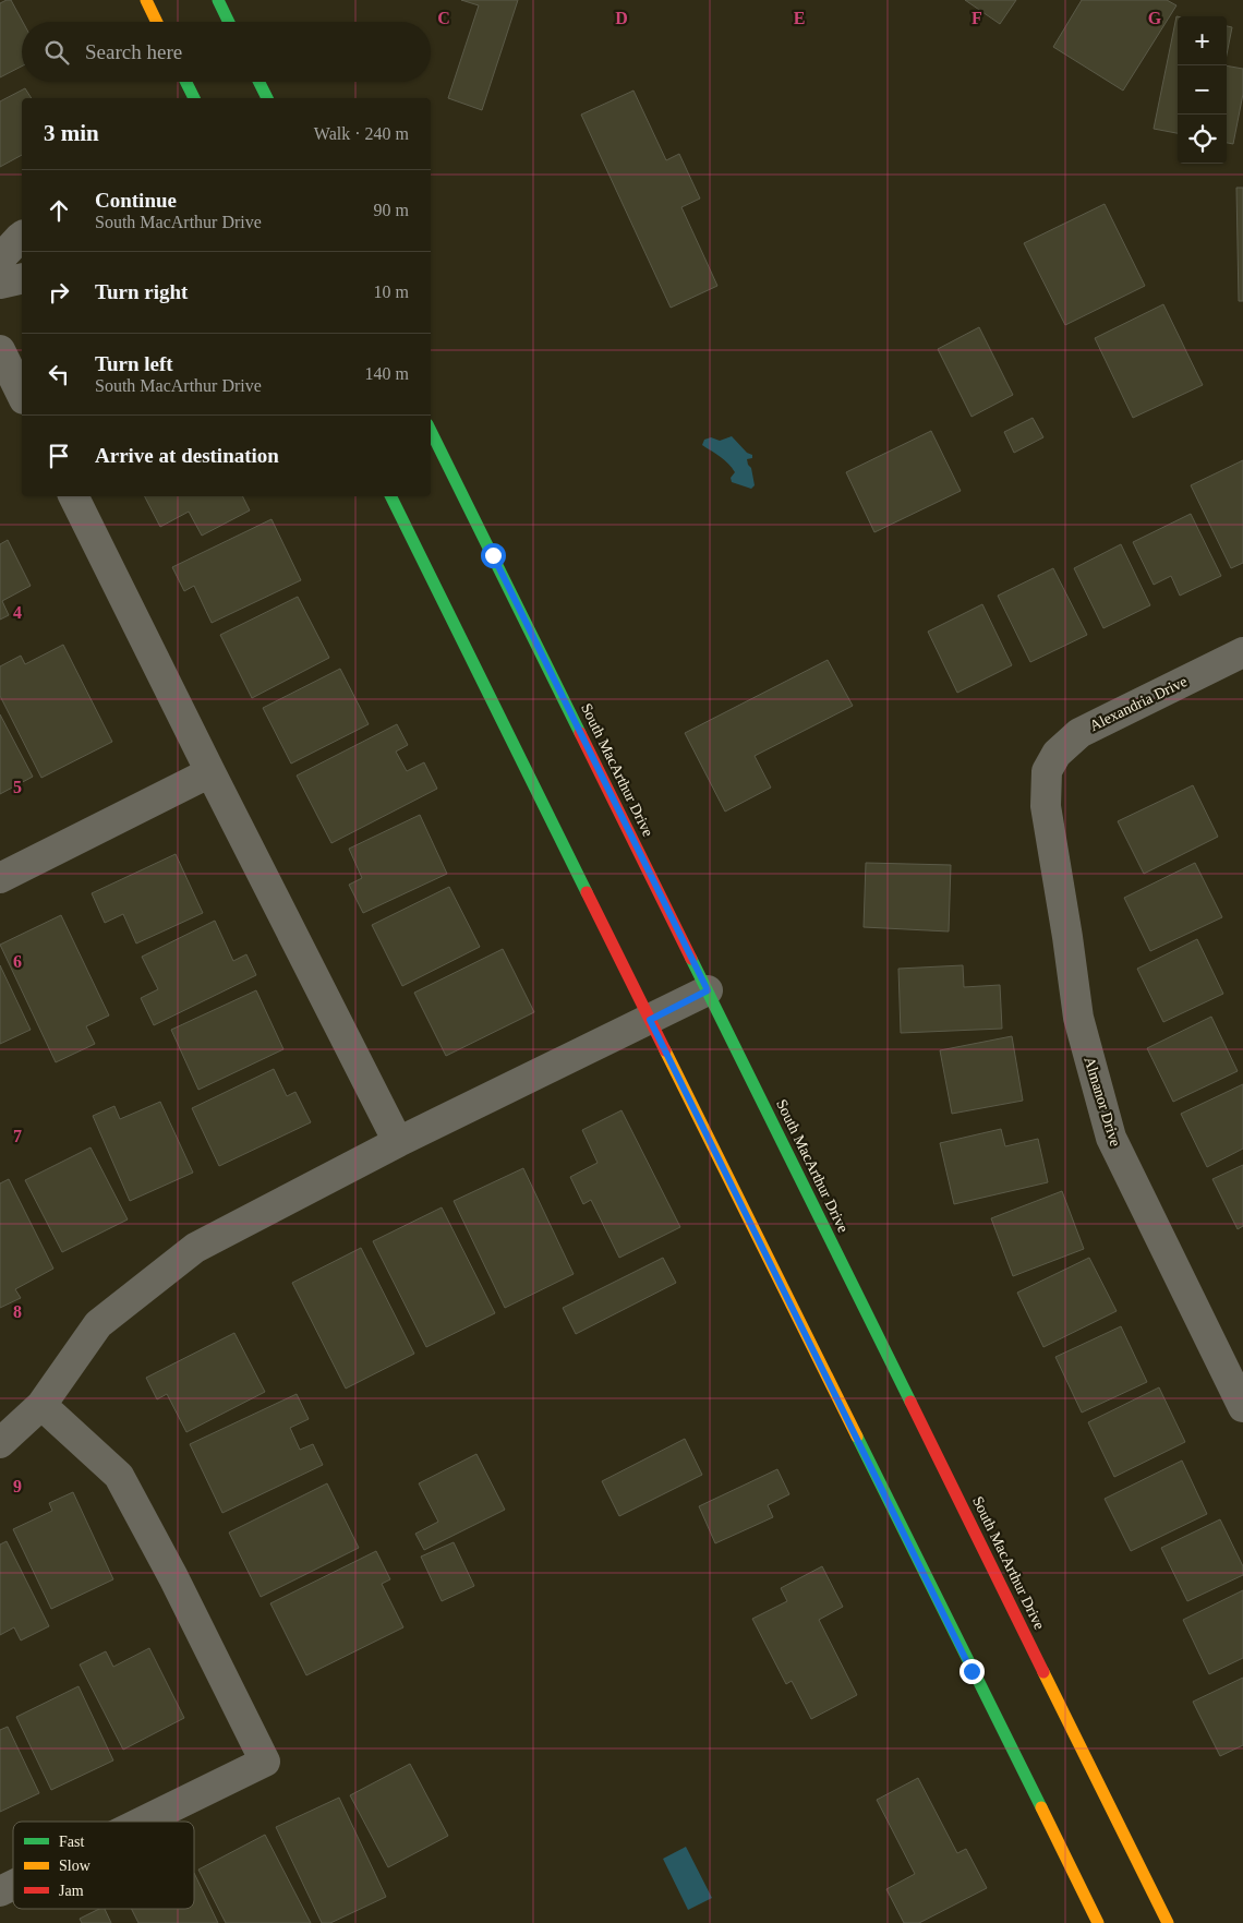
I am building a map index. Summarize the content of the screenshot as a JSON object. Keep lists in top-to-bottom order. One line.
{"streets":{"main road":["South MacArthur Drive"],"street":["Alexandria Drive","Almanor Drive"]},"crossings":[["Alexandria Drive","Almanor Drive"]],"legend":["Fast","Slow","Jam"],"page":{"map_buttons":["+","−"],"search":"Search here","heading":["3 min","Walk · 240 m"],"list":[["Continue","South MacArthur Drive","90 m"],["Turn right","10 m"],["Turn left","South MacArthur Drive","140 m"],"Arrive at destination"]},"grid":{"columns":["C","D","E","F","G"],"rows":["4","5","6","7","8","9"]}}
